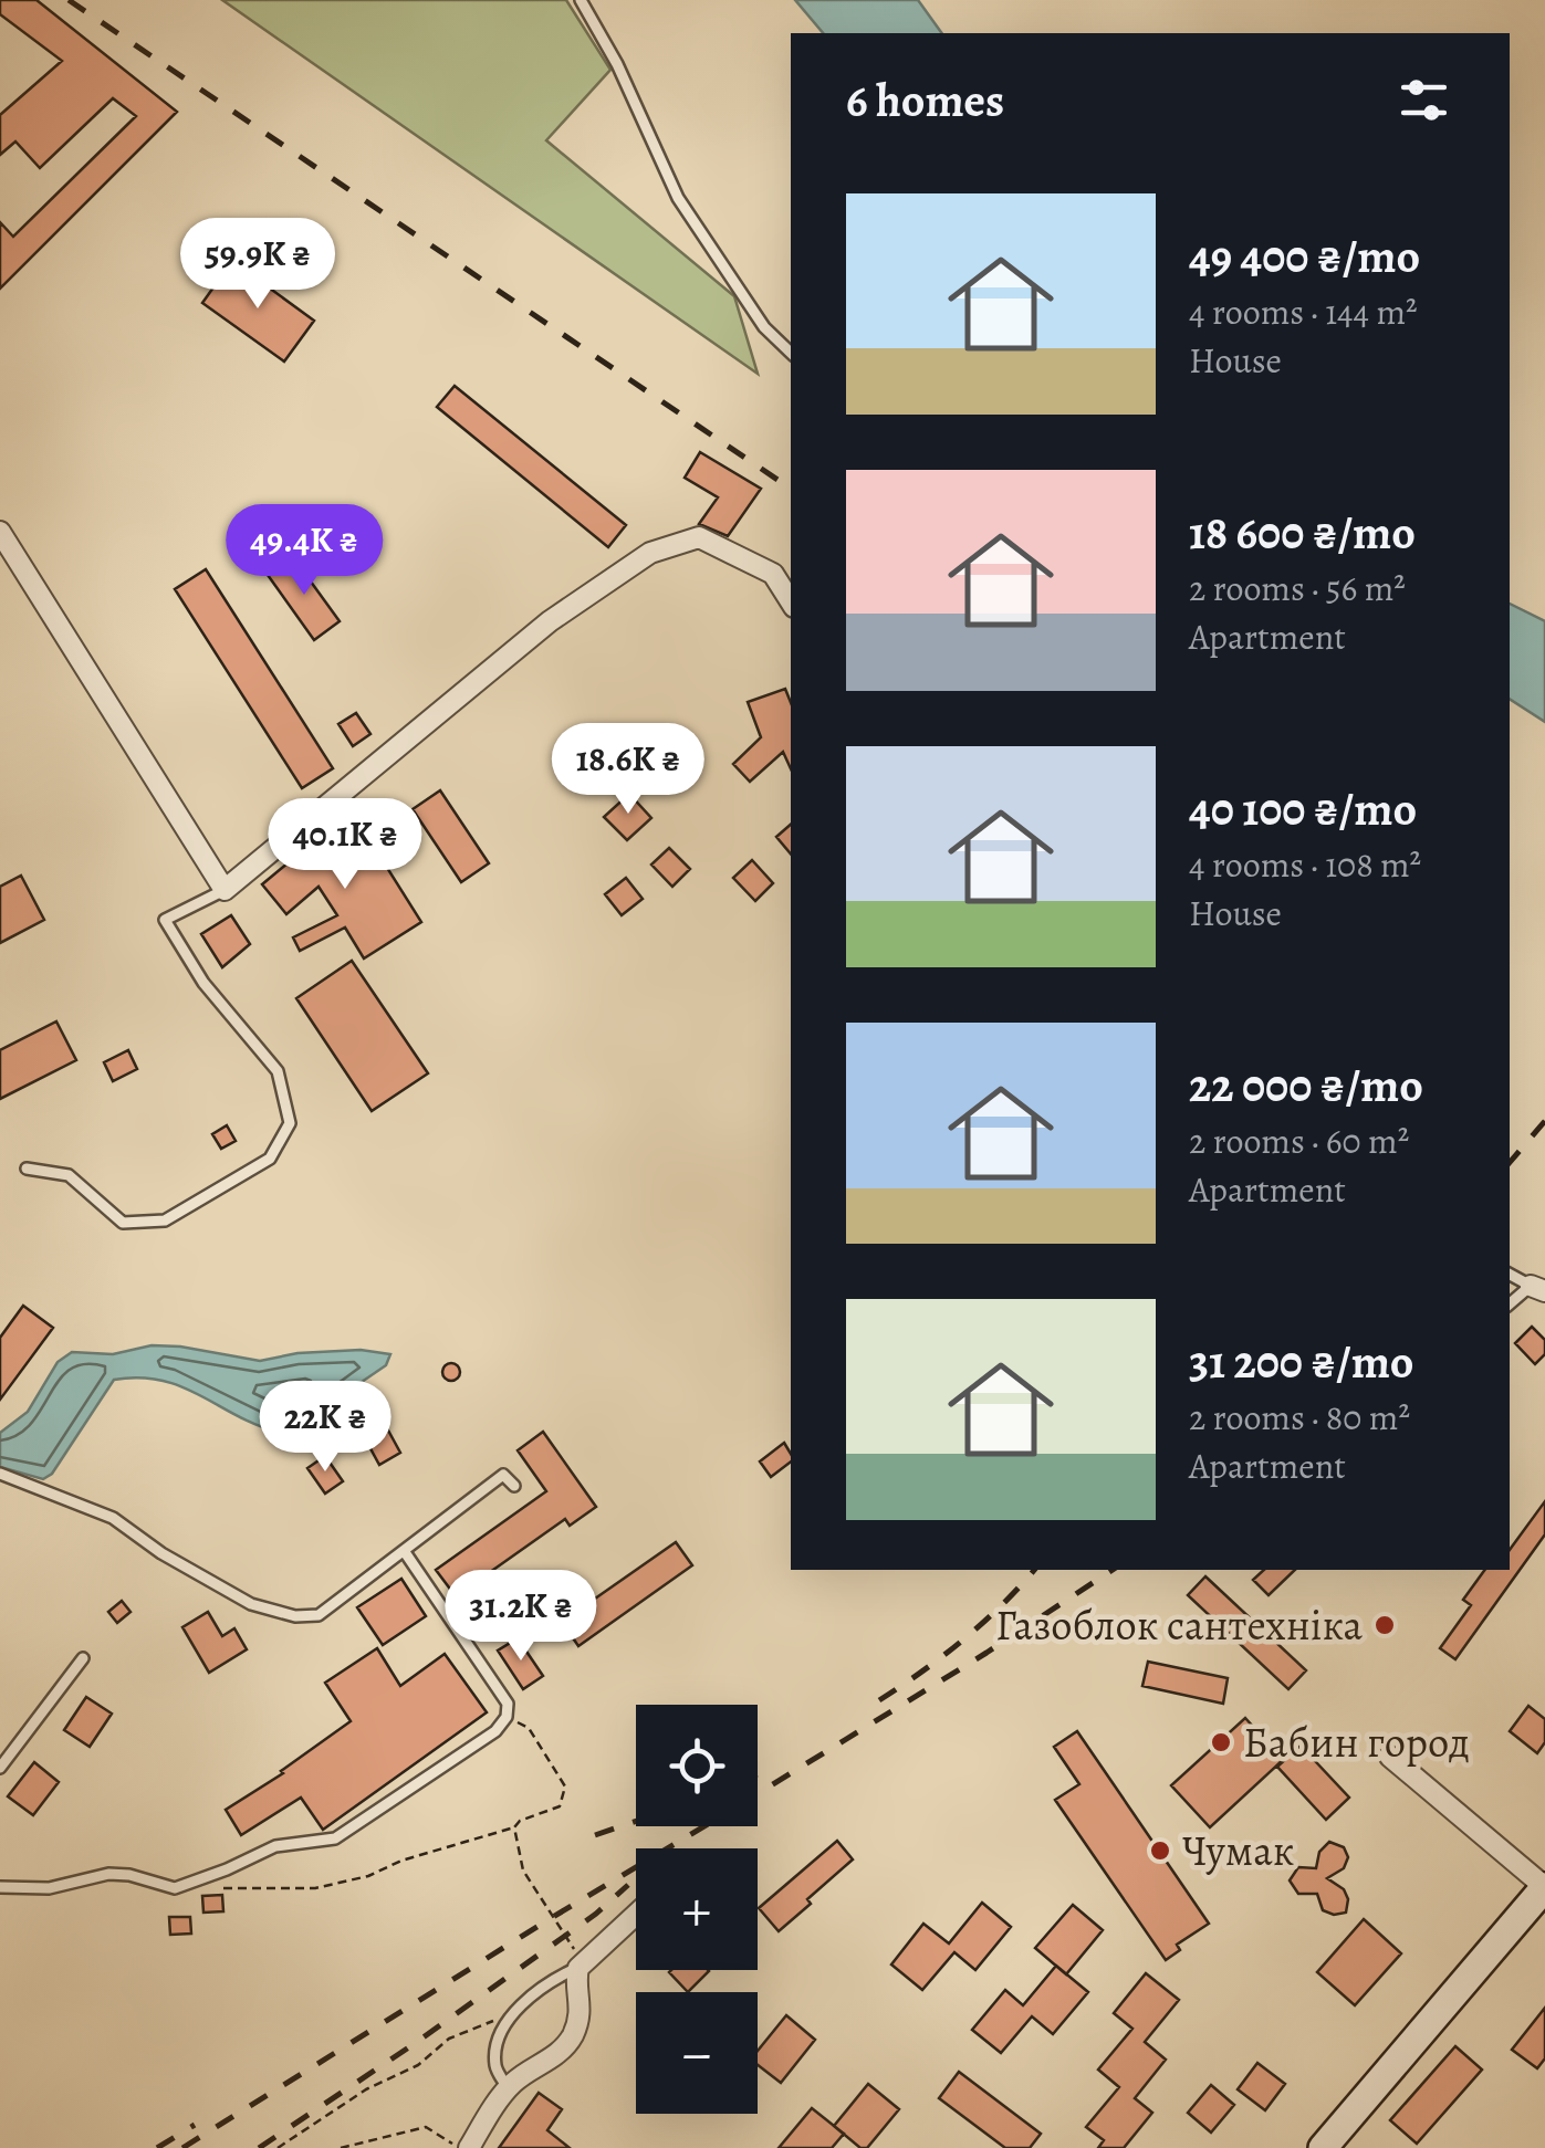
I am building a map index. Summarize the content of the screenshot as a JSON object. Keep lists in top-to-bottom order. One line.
{"places":["Газоблок сантехніка","Бабин город","Чумак"],"page":{"heading":"6 homes","list":[{"name":"49 400 ₴/mo","note":"4 rooms · 144 m² · House"},{"name":"18 600 ₴/mo","note":"2 rooms · 56 m² · Apartment"},{"name":"40 100 ₴/mo","note":"4 rooms · 108 m² · House"},{"name":"22 000 ₴/mo","note":"2 rooms · 60 m² · Apartment"},{"name":"31 200 ₴/mo","note":"2 rooms · 80 m² · Apartment"}],"price":["59.9K ₴","49.4K ₴","18.6K ₴","40.1K ₴","22K ₴","31.2K ₴"],"map_buttons":["+","−"]}}
